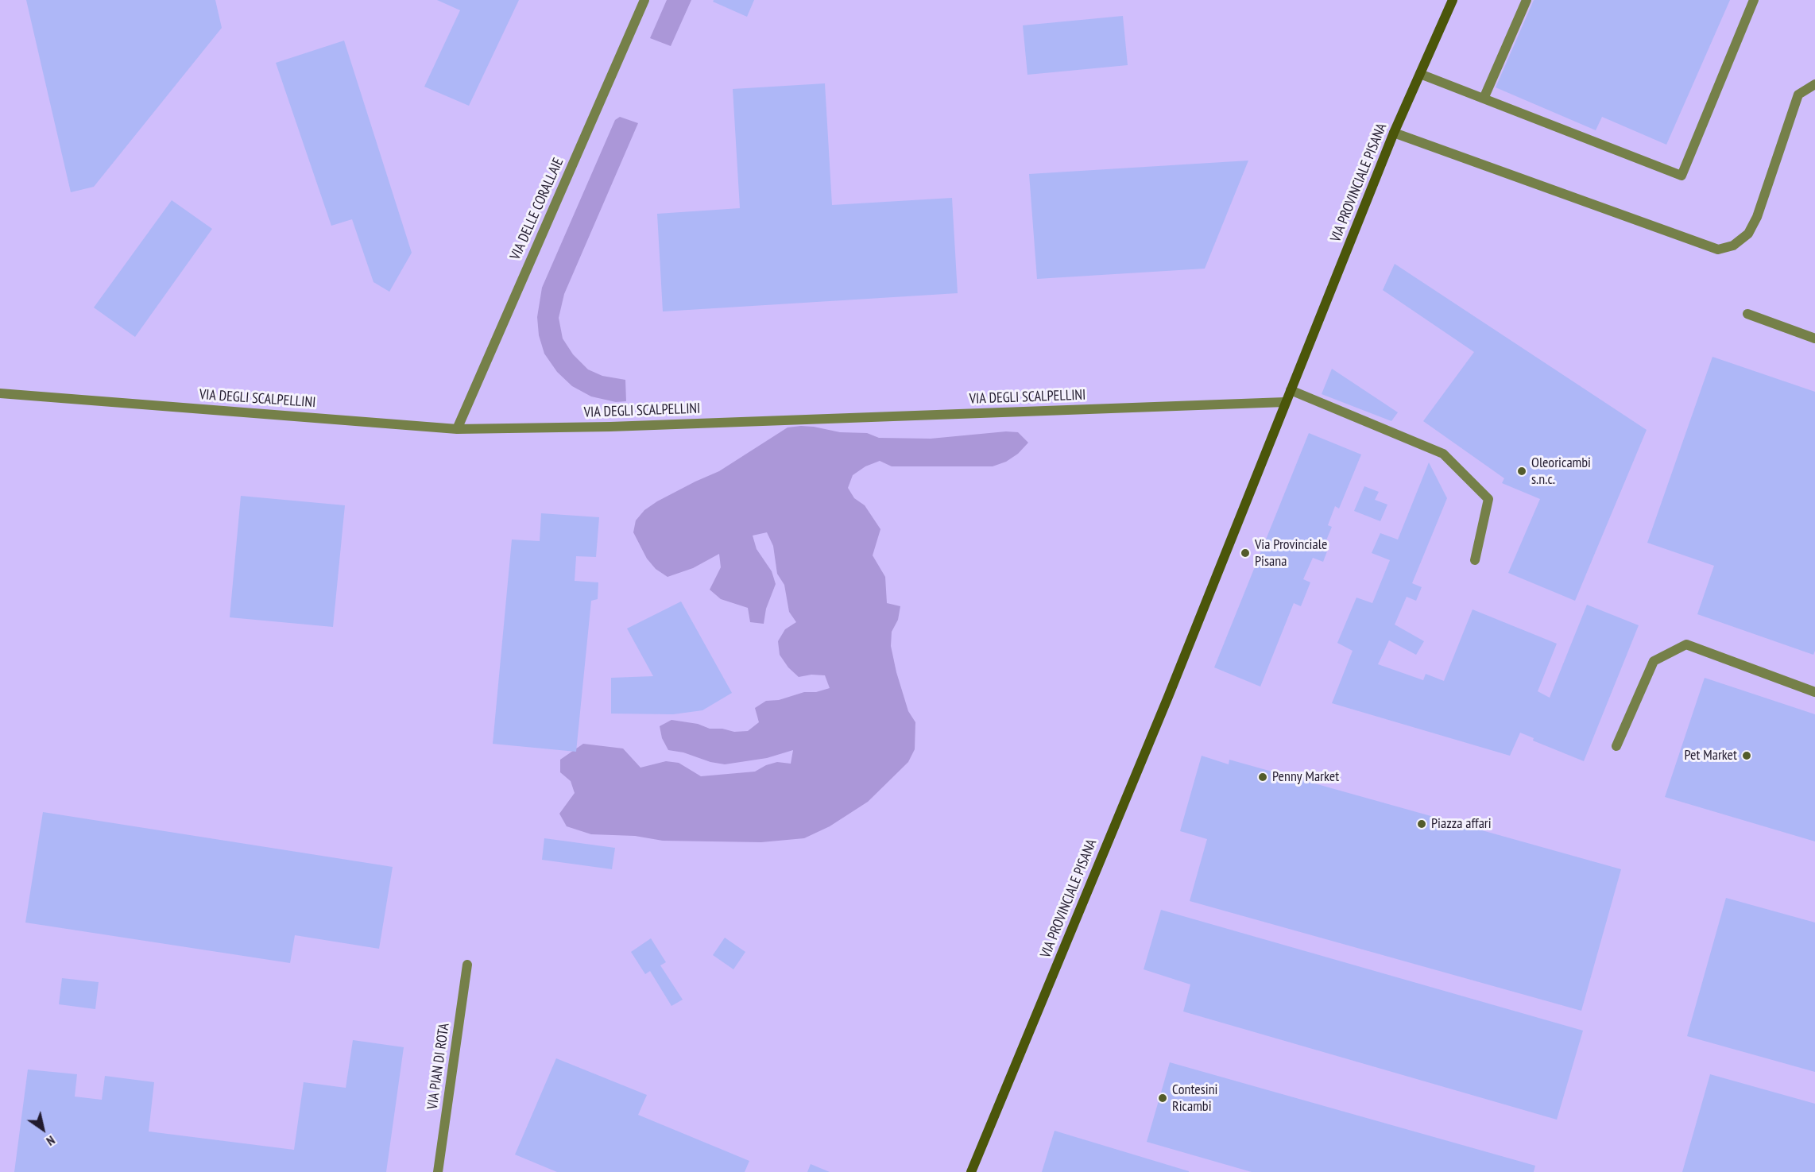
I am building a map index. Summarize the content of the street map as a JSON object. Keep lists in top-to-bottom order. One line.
{"streets":{"street":["VIA PROVINCIALE PISANA","VIA DELLE CORALLAIE","VIA DEGLI SCALPELLINI","VIA PIAN DI ROTA"]},"crossings":[["VIA PROVINCIALE PISANA","VIA DEGLI SCALPELLINI"],["VIA DELLE CORALLAIE","VIA DEGLI SCALPELLINI"]],"places":["Oleoricambi s.n.c.","Via Provinciale Pisana","Pet Market","Penny Market","Piazza affari","Contesini Ricambi"],"north":"bottom right"}
